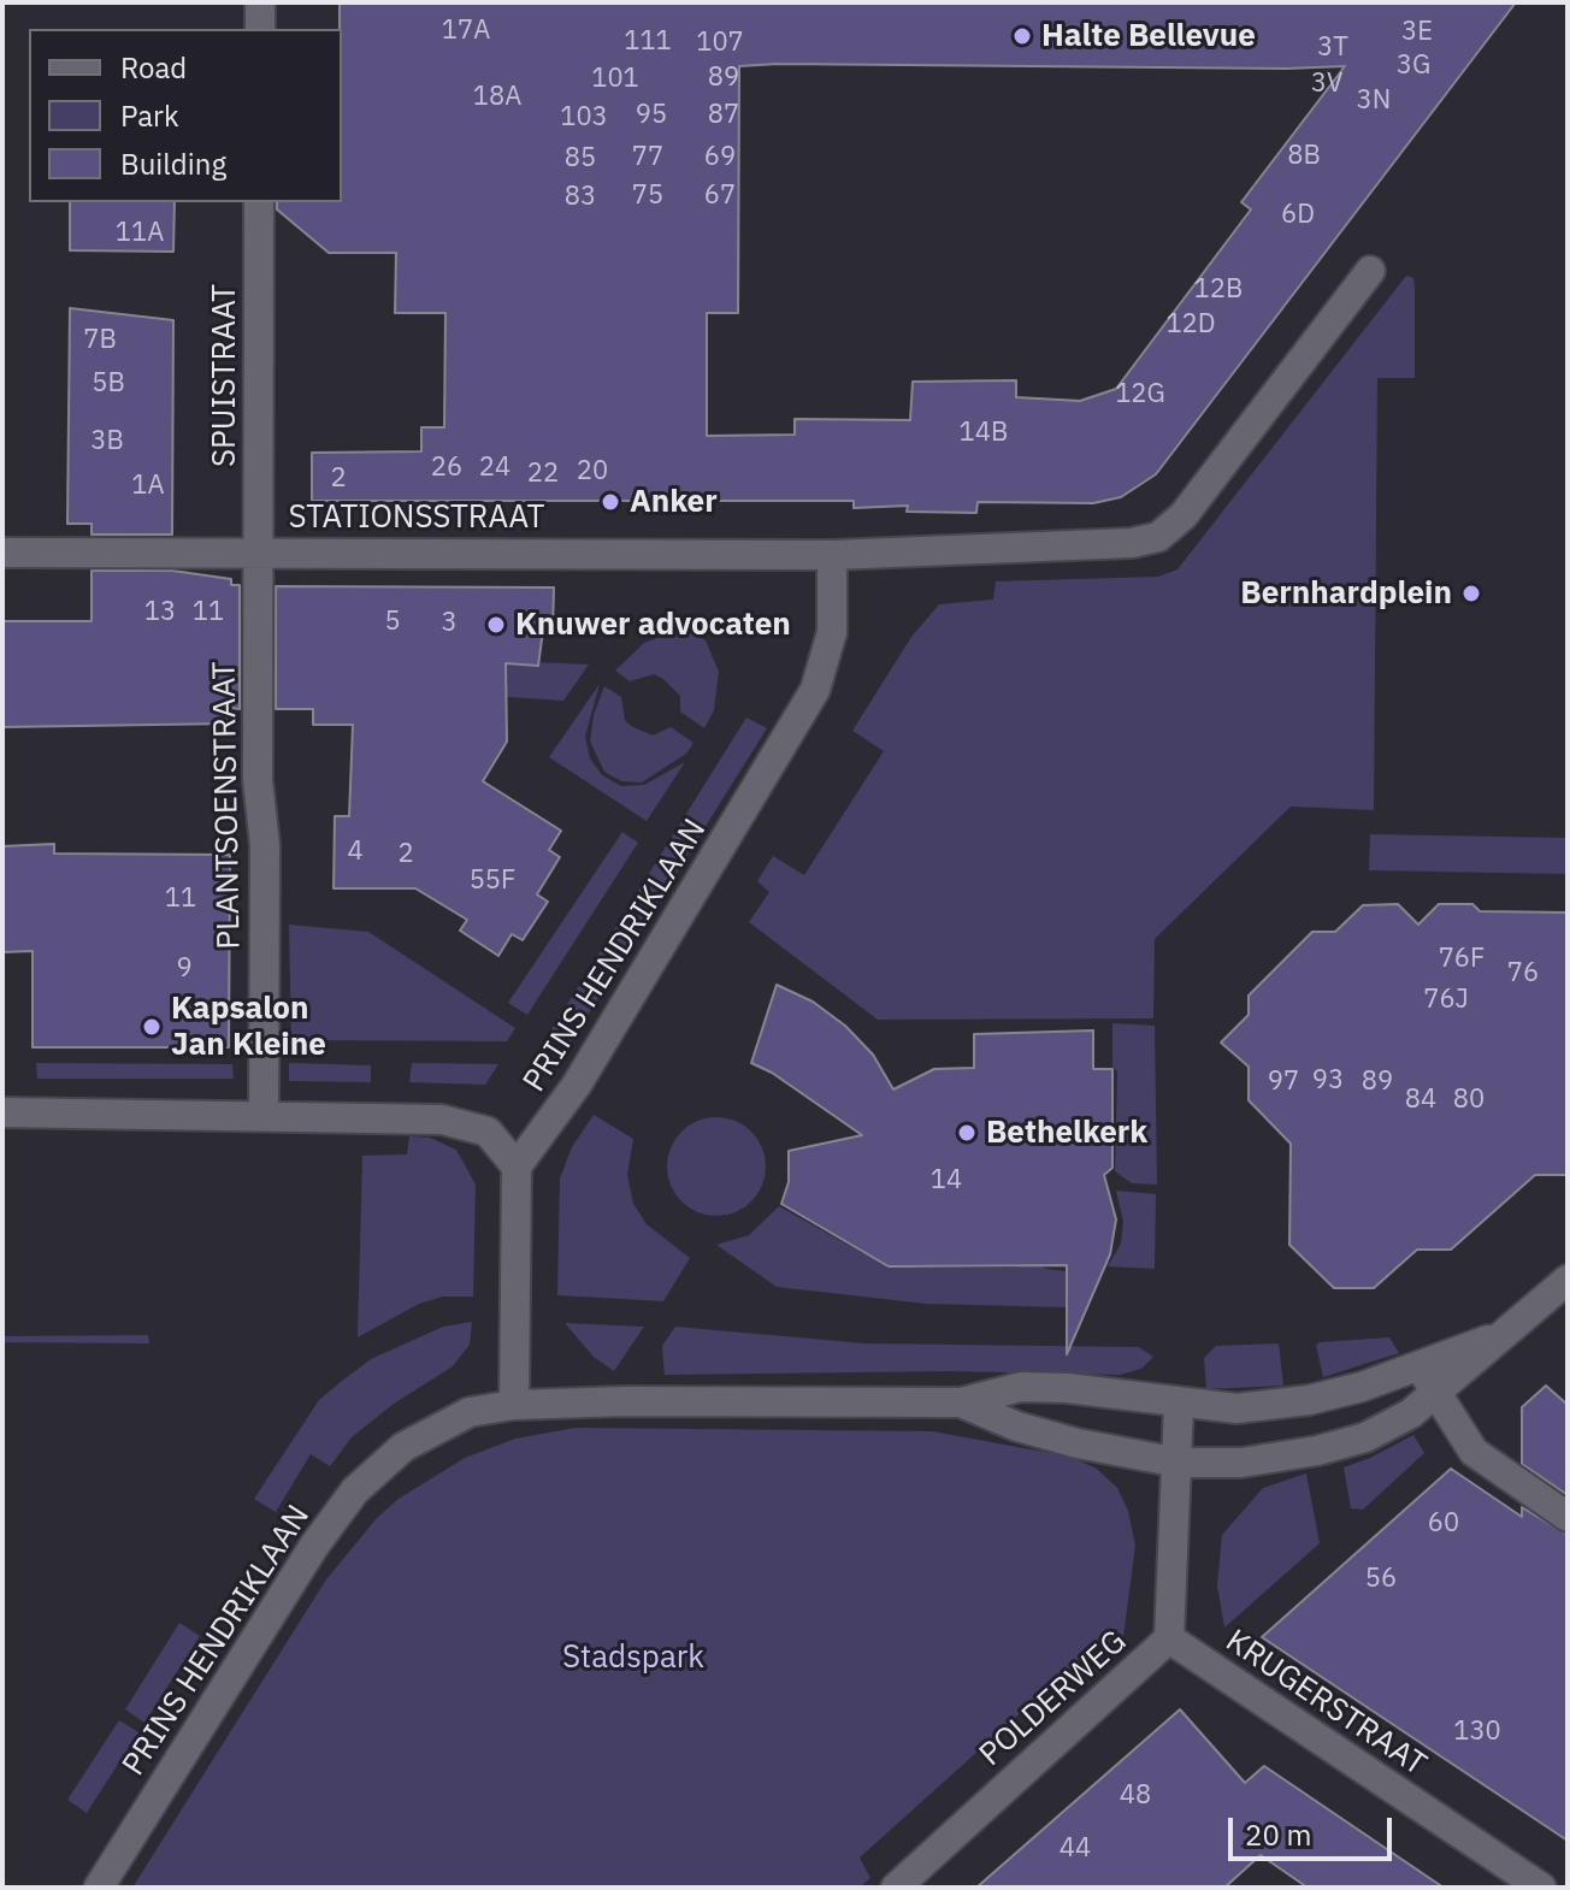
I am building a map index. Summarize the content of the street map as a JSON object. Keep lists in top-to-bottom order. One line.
{"streets":{"street":["SPUISTRAAT","STATIONSSTRAAT","PLANTSOENSTRAAT","PRINS HENDRIKLAAN","POLDERWEG","KRUGERSTRAAT"]},"crossings":[["SPUISTRAAT","STATIONSSTRAAT"],["SPUISTRAAT","PLANTSOENSTRAAT"],["STATIONSSTRAAT","PLANTSOENSTRAAT"],["STATIONSSTRAAT","PRINS HENDRIKLAAN"],["PRINS HENDRIKLAAN","POLDERWEG"],["POLDERWEG","KRUGERSTRAAT"]],"parks":["Stadspark"],"places":["Halte Bellevue","Anker","Bernhardplein","Knuwer advocaten","Kapsalon Jan Kleine","Bethelkerk"],"house_numbers":["17A","3E","111","107","3T","3G","89","101","3V","18A","3N","95","87","103","8B","77","69","85","75","67","83","6D","11A","12B","12D","7B","5B","12G","14B","3B","26","24","20","22","2","1A","13","11","5","3","4","2","55F","11","76F","9","76","76J","93","97","89","84","80","14","60","56","130","48","44"],"legend":["Road","Park","Building"],"scale_bar":"20 m"}
